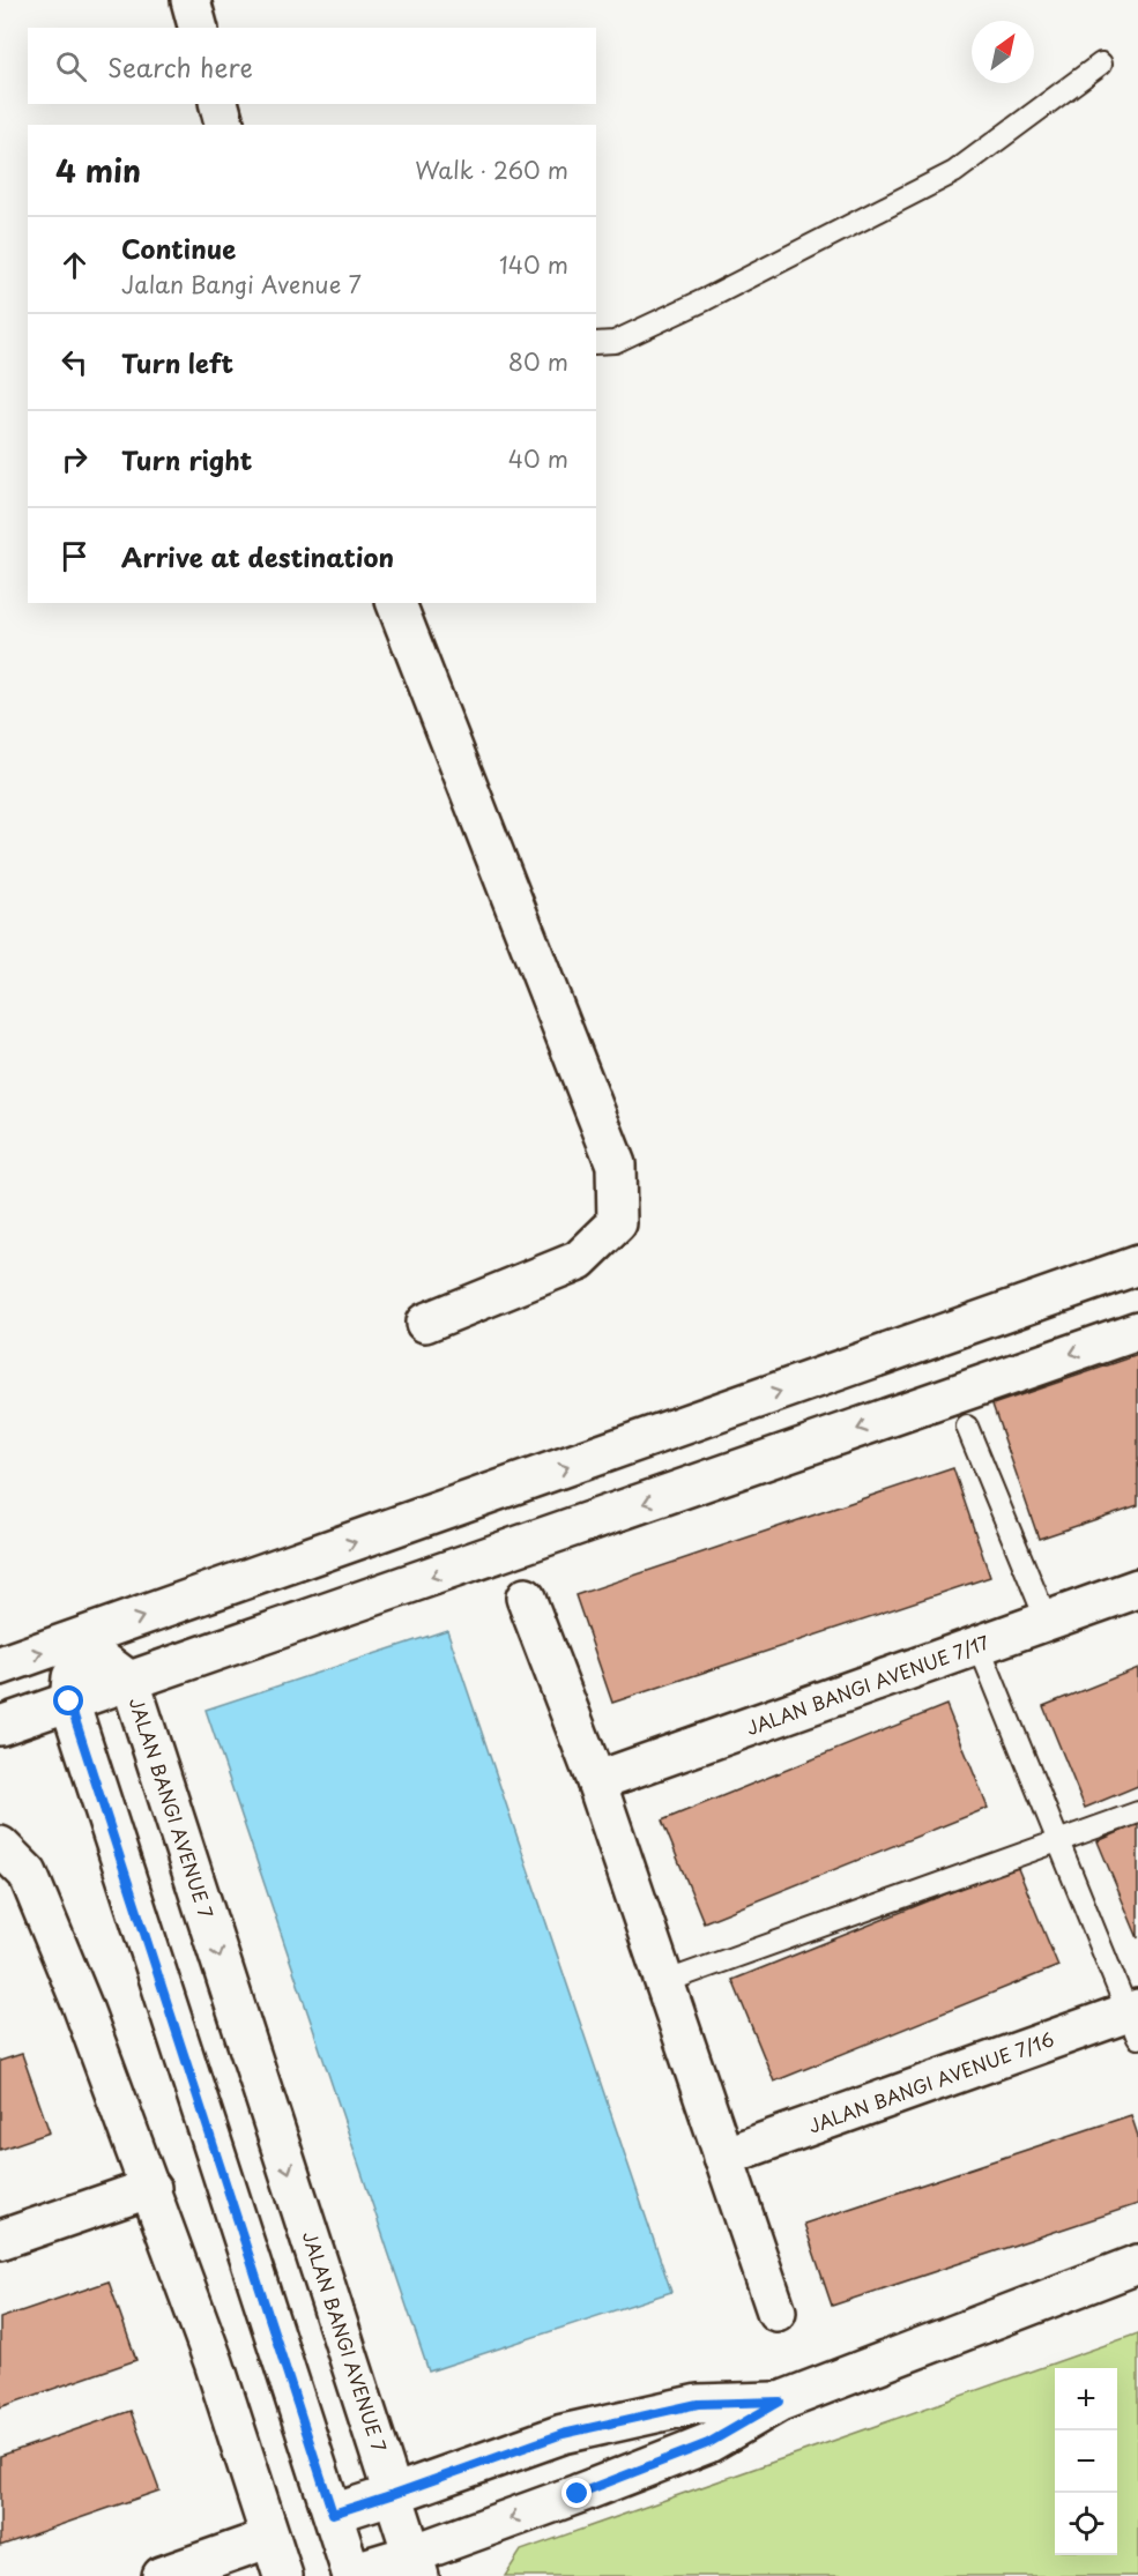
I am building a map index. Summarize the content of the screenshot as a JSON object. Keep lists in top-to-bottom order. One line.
{"streets":{"street":["JALAN BANGI AVENUE 7/17","JALAN BANGI AVENUE 7","JALAN BANGI AVENUE 7/16"]},"north":"top right","page":{"search":"Search here","heading":["4 min","Walk · 260 m"],"list":[["Continue","Jalan Bangi Avenue 7","140 m"],["Turn left","80 m"],["Turn right","40 m"],"Arrive at destination"],"map_buttons":["+","−"]}}
